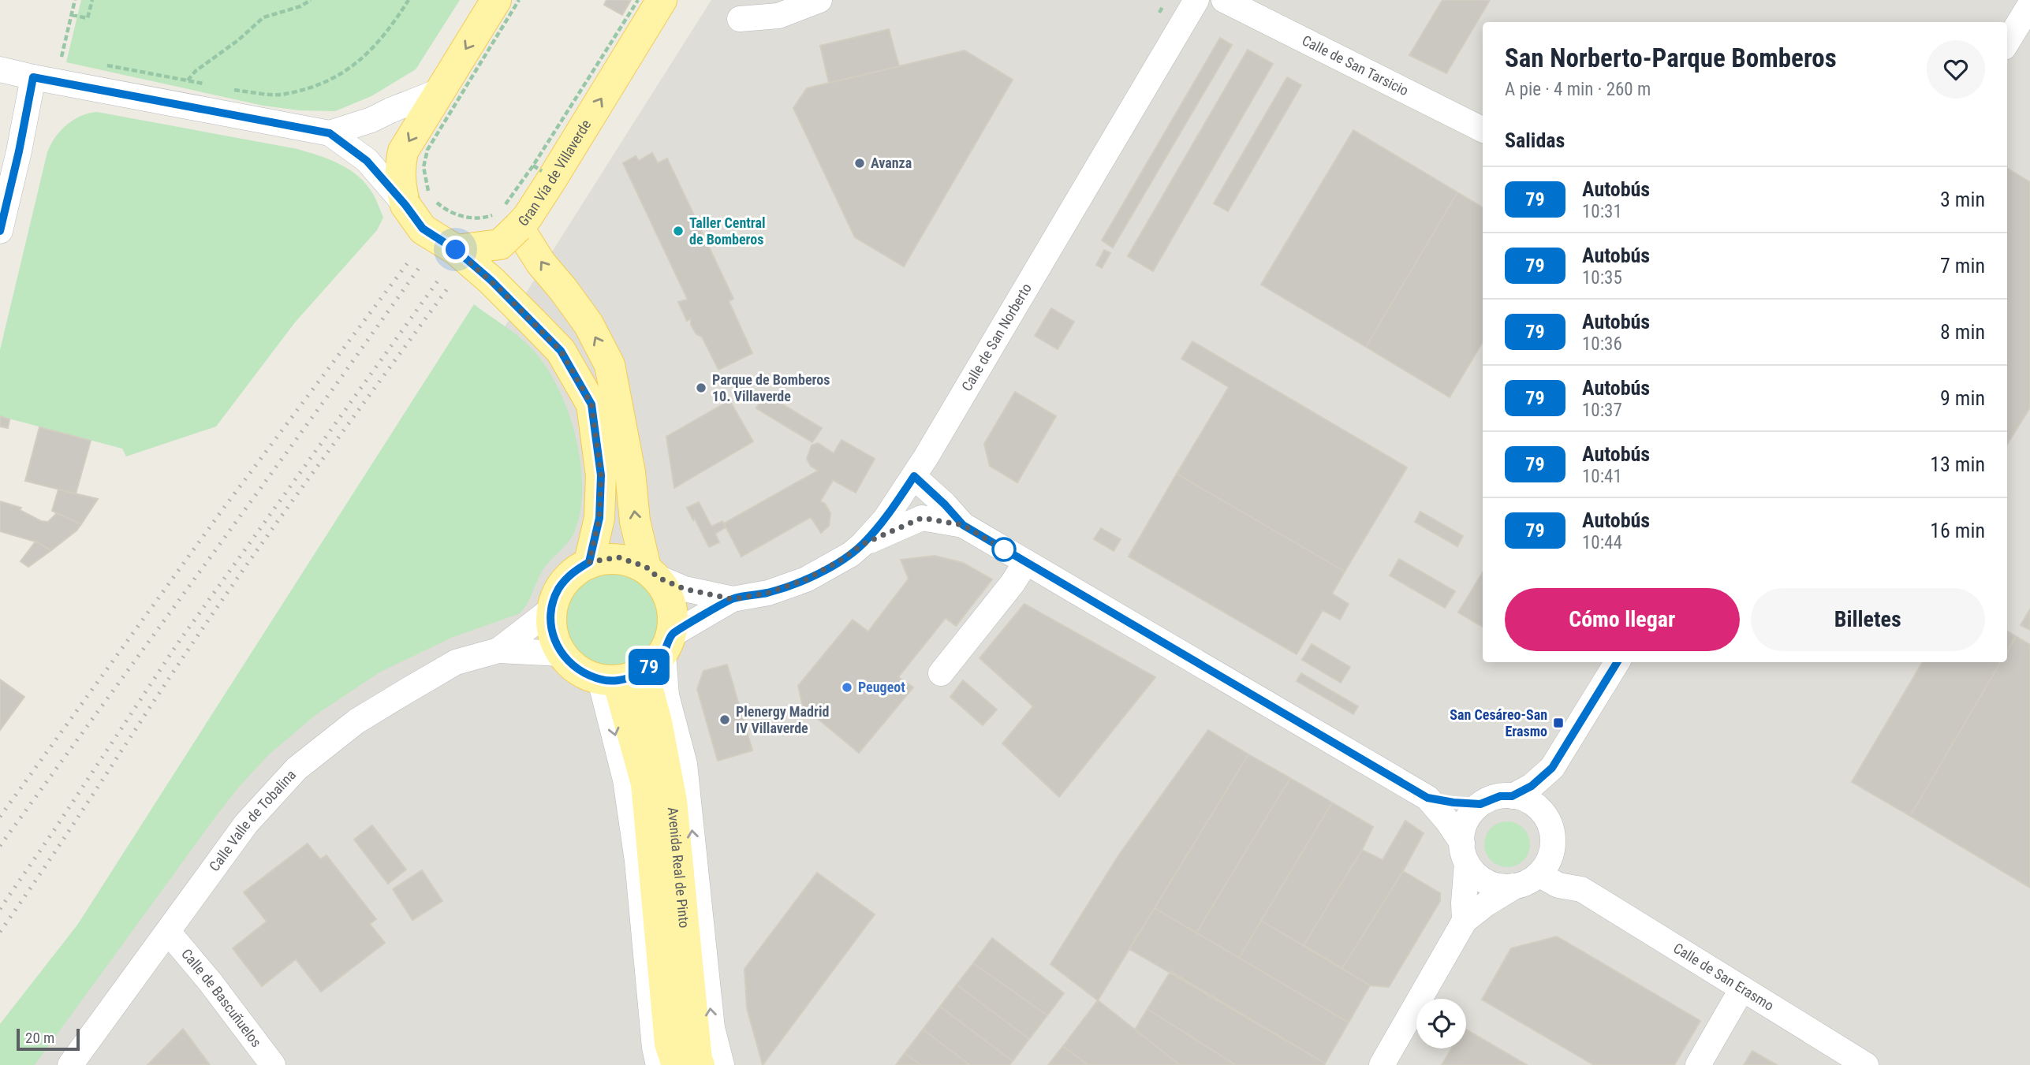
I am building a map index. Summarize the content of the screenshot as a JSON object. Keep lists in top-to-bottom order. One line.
{"streets":{"main road":["Gran Vía de Villaverde","Avenida Real de Pinto"],"street":["Calle de San Tarsicio","Calle de San Norberto","Calle Valle de Tobalina","Calle de San Erasmo","Calle de Bascuñuelos"]},"crossings":[["Calle de San Norberto","Calle Valle de Tobalina"],["Calle de San Norberto","Avenida Real de Pinto"],["Calle Valle de Tobalina","Avenida Real de Pinto"],["Calle Valle de Tobalina","Calle de Bascuñuelos"]],"one_way":["Gran Vía de Villaverde"],"places":{"other":["Avanza","Taller Central de Bomberos","Parque de Bomberos 10. Villaverde","Peugeot","Plenergy Madrid IV Villaverde"],"transit":["San Cesáreo-San Erasmo"]},"lines":["bus line 79"],"scale_bar":"20 m","page":{"on_map":"79","heading":[["San Norberto-Parque Bomberos","A pie · 4 min · 260 m"],"Salidas"],"list":[{"mark":"79","name":"Autobús","note":"10:31","value":"3 min"},{"mark":"79","name":"Autobús","note":"10:35","value":"7 min"},{"mark":"79","name":"Autobús","note":"10:36","value":"8 min"},{"mark":"79","name":"Autobús","note":"10:37","value":"9 min"},{"mark":"79","name":"Autobús","note":"10:41","value":"13 min"},{"mark":"79","name":"Autobús","note":"10:44","value":"16 min"}],"buttons":["Cómo llegar","Billetes"],"scale":"20 m"}}
